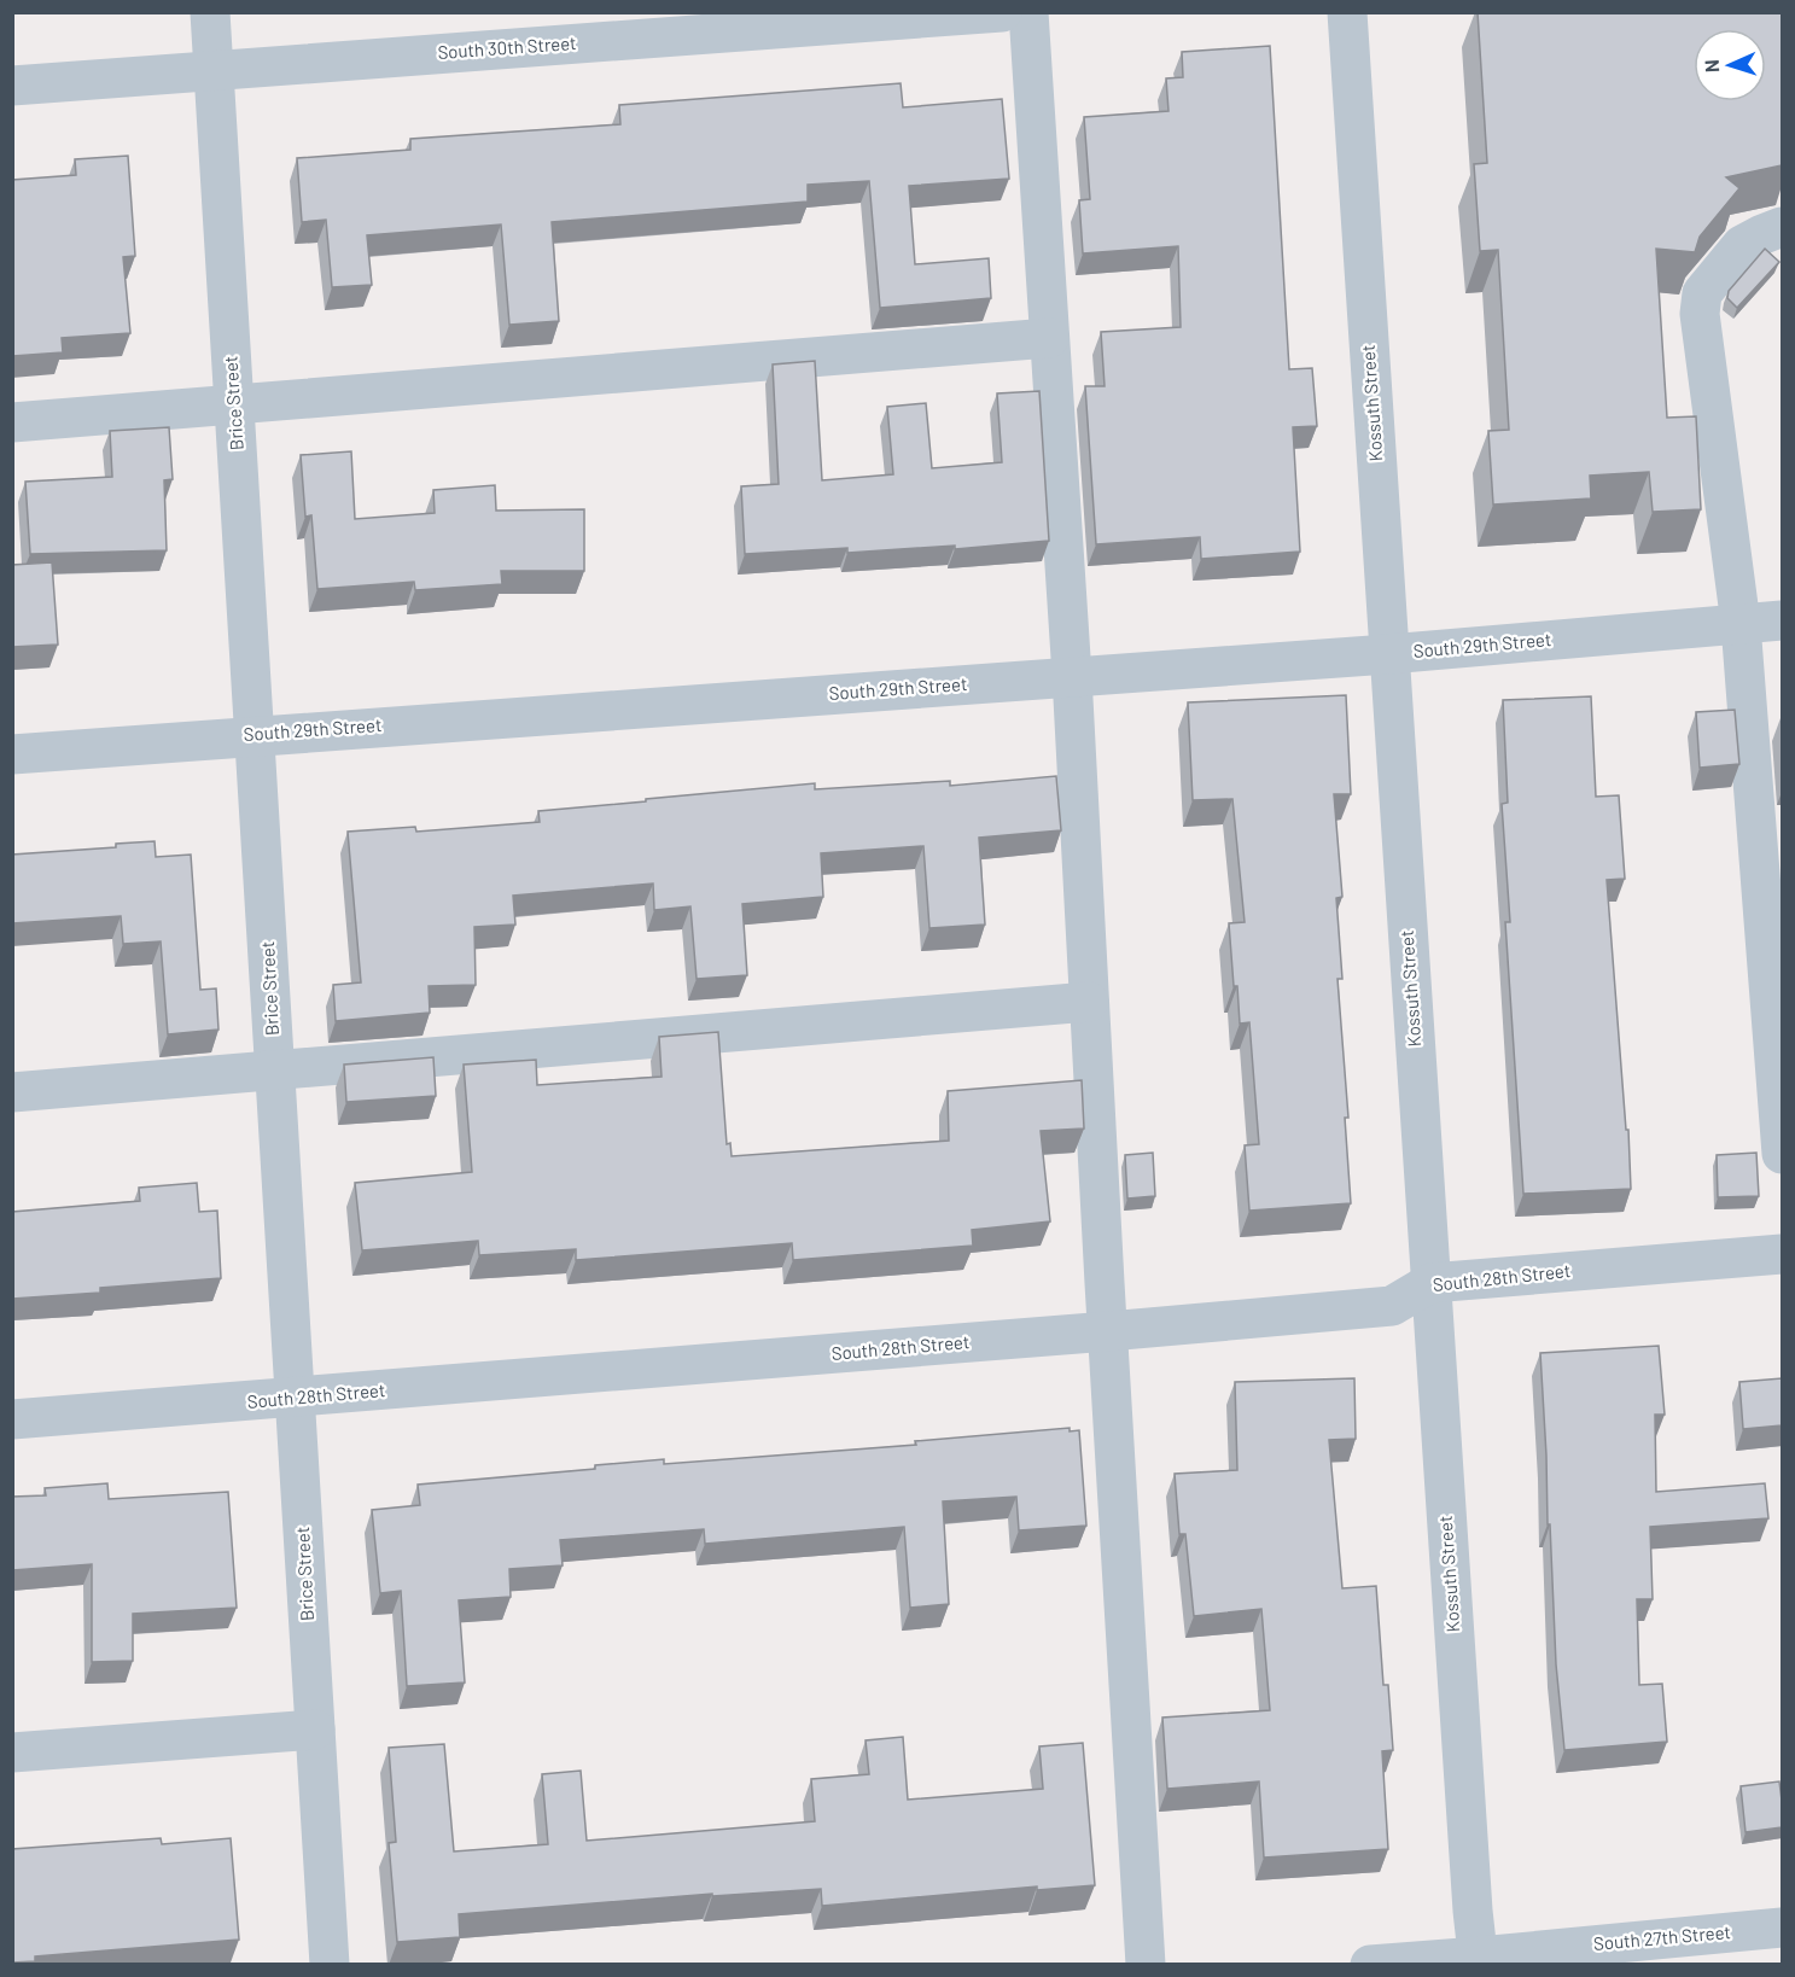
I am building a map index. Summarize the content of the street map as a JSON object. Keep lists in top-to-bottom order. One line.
{"streets":{"street":["South 30th Street","Brice Street","Kossuth Street","South 29th Street","South 28th Street","South 27th Street"]},"crossings":[["South 30th Street","Brice Street"],["Brice Street","South 29th Street"],["Brice Street","South 28th Street"],["Kossuth Street","South 29th Street"],["Kossuth Street","South 28th Street"],["Kossuth Street","South 27th Street"]],"north":"left"}
